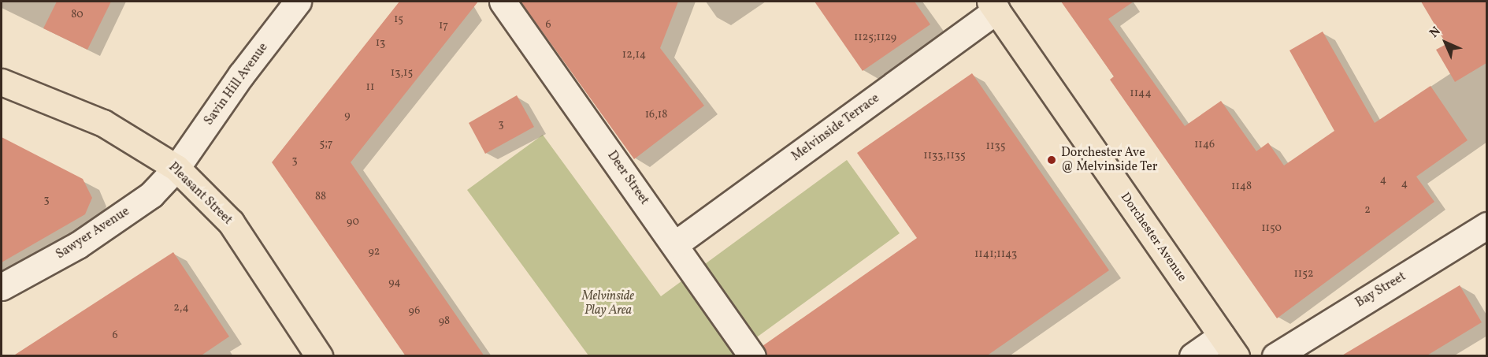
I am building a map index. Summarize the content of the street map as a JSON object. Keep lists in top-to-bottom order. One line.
{"streets":{"main road":["Pleasant Street","Dorchester Avenue"],"street":["Savin Hill Avenue","Melvinside Terrace","Deer Street","Sawyer Avenue","Bay Street"]},"crossings":[["Savin Hill Avenue","Pleasant Street"],["Savin Hill Avenue","Sawyer Avenue"],["Melvinside Terrace","Deer Street"],["Melvinside Terrace","Dorchester Avenue"],["Pleasant Street","Sawyer Avenue"]],"parks":["Melvinside Play Area"],"places":["Dorchester Ave @ Melvinside Ter"],"house_numbers":["80","15","6","17","1125;1129","13","12,14","13,15","11","1144","16,18","9","3","5;7","1146","1135","1133,1135","3","4","4","1148","88","3","2","90","1150","92","1141;1143","1152","94","2,4","96","98","6"],"north":"top left"}
